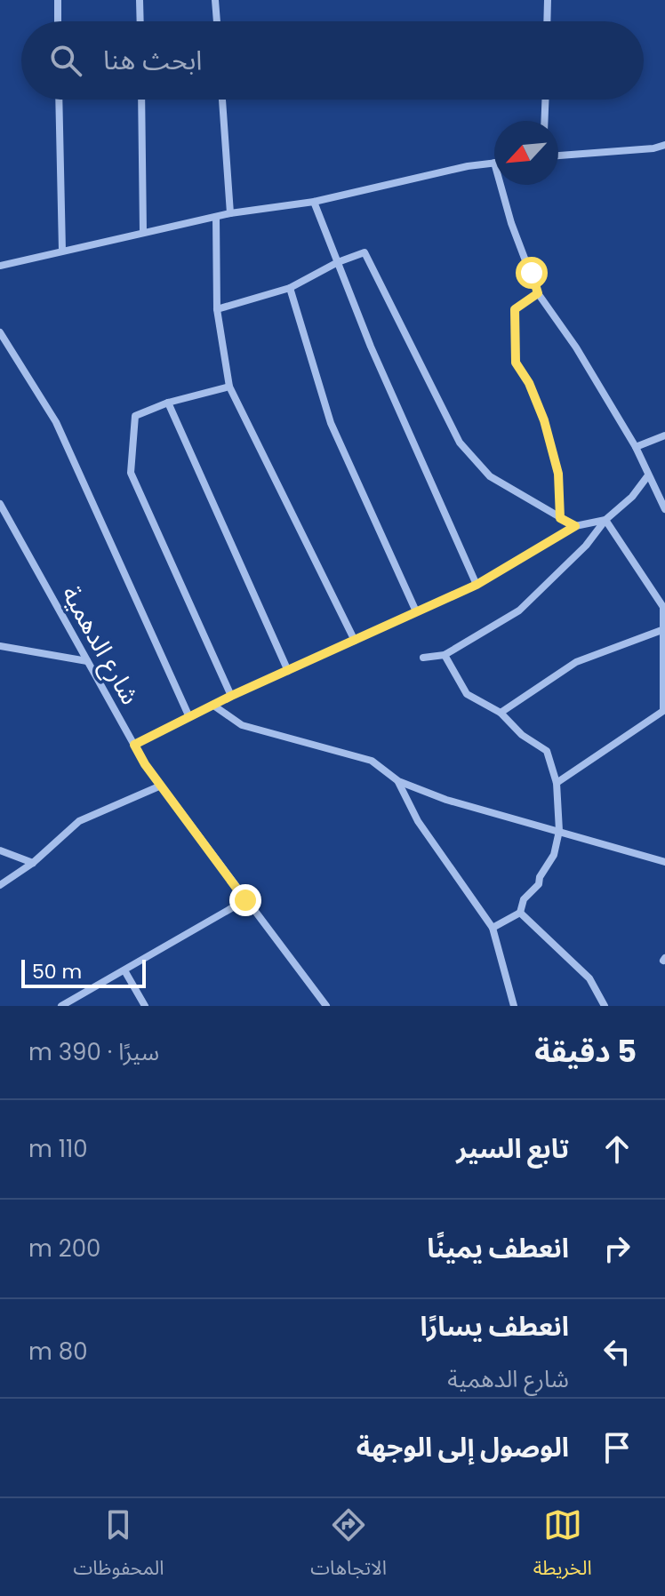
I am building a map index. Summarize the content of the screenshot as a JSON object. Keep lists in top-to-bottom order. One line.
{"streets":{"street":["شارع الدهمية"]},"scale_bar":"50 m","north":"bottom left","page":{"search":"ابحث هنا","scale":"50 m","heading":["5 دقيقة","سيرًا · 390 m"],"list":[["تابع السير","110 m"],["انعطف يمينًا","200 m"],["انعطف يسارًا","شارع الدهمية","80 m"],"الوصول إلى الوجهة"],"nav":["الخريطة","الاتجاهات","المحفوظات"]}}
